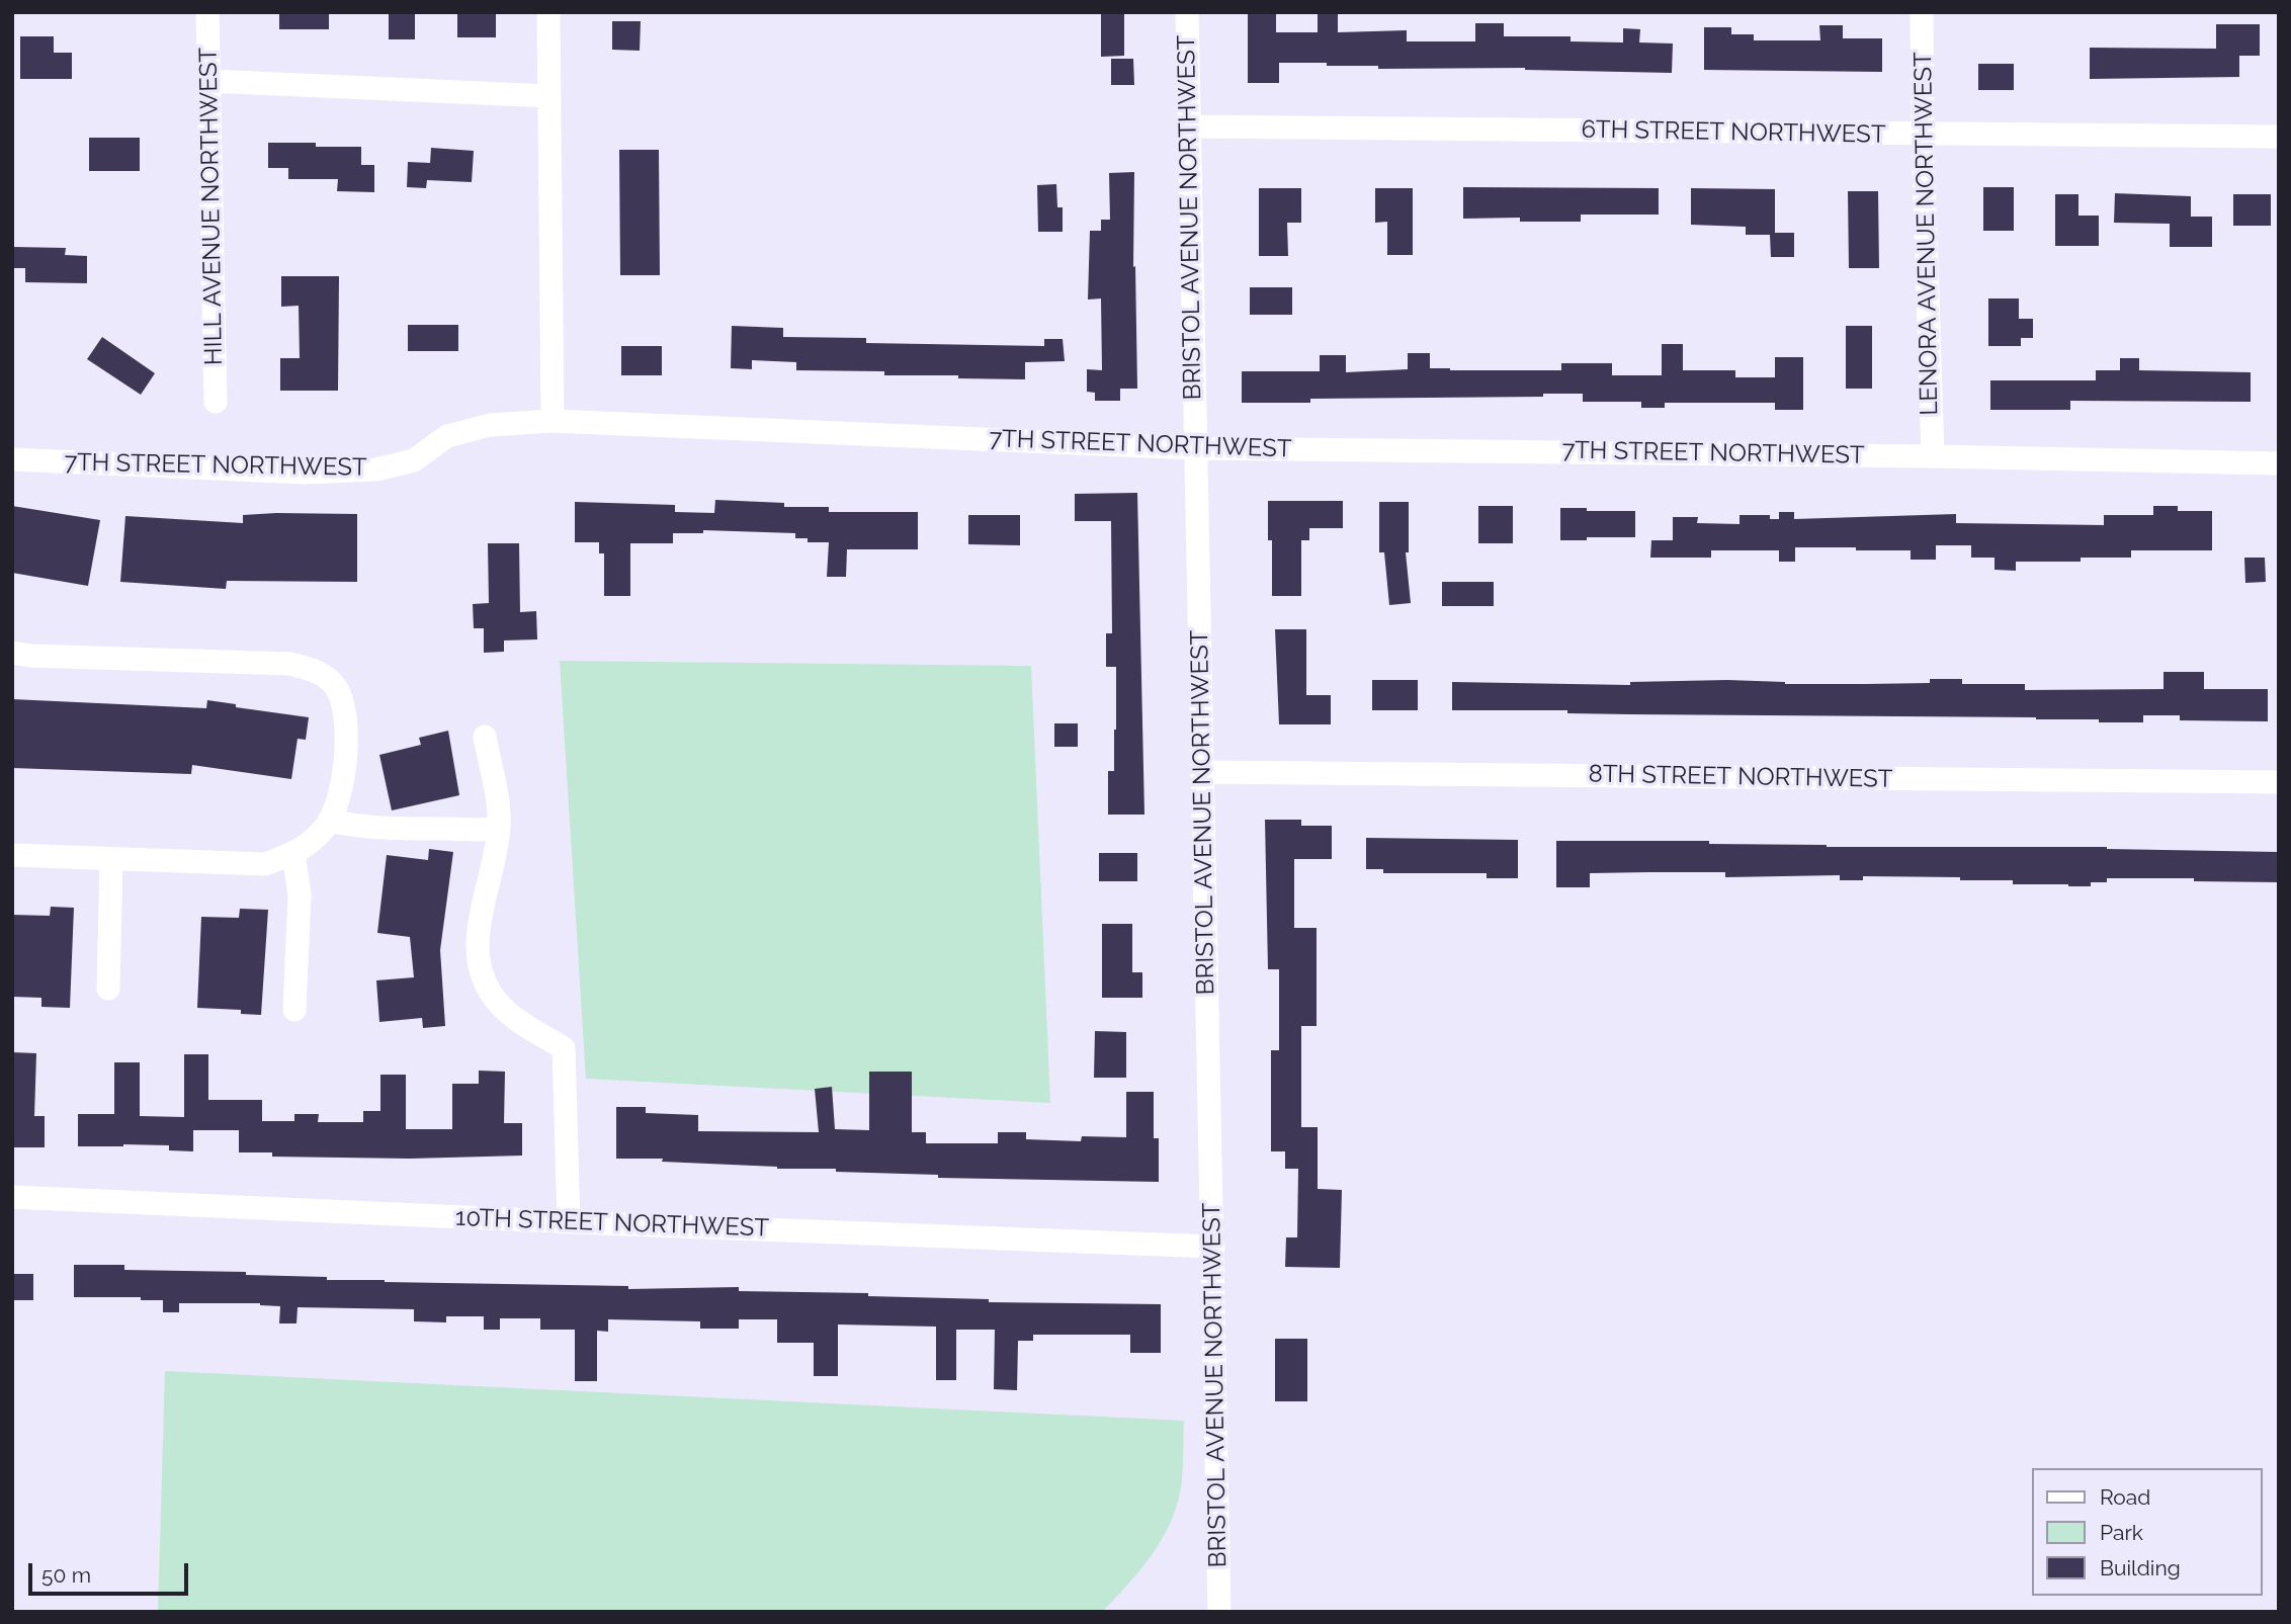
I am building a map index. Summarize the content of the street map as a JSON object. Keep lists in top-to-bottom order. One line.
{"streets":{"street":["6TH STREET NORTHWEST","HILL AVENUE NORTHWEST","BRISTOL AVENUE NORTHWEST","LENORA AVENUE NORTHWEST","7TH STREET NORTHWEST","8TH STREET NORTHWEST","10TH STREET NORTHWEST"]},"crossings":[["6TH STREET NORTHWEST","BRISTOL AVENUE NORTHWEST"],["6TH STREET NORTHWEST","LENORA AVENUE NORTHWEST"],["BRISTOL AVENUE NORTHWEST","7TH STREET NORTHWEST"],["BRISTOL AVENUE NORTHWEST","8TH STREET NORTHWEST"],["BRISTOL AVENUE NORTHWEST","10TH STREET NORTHWEST"],["LENORA AVENUE NORTHWEST","7TH STREET NORTHWEST"]],"legend":["Road","Park","Building"],"scale_bar":"50 m"}
